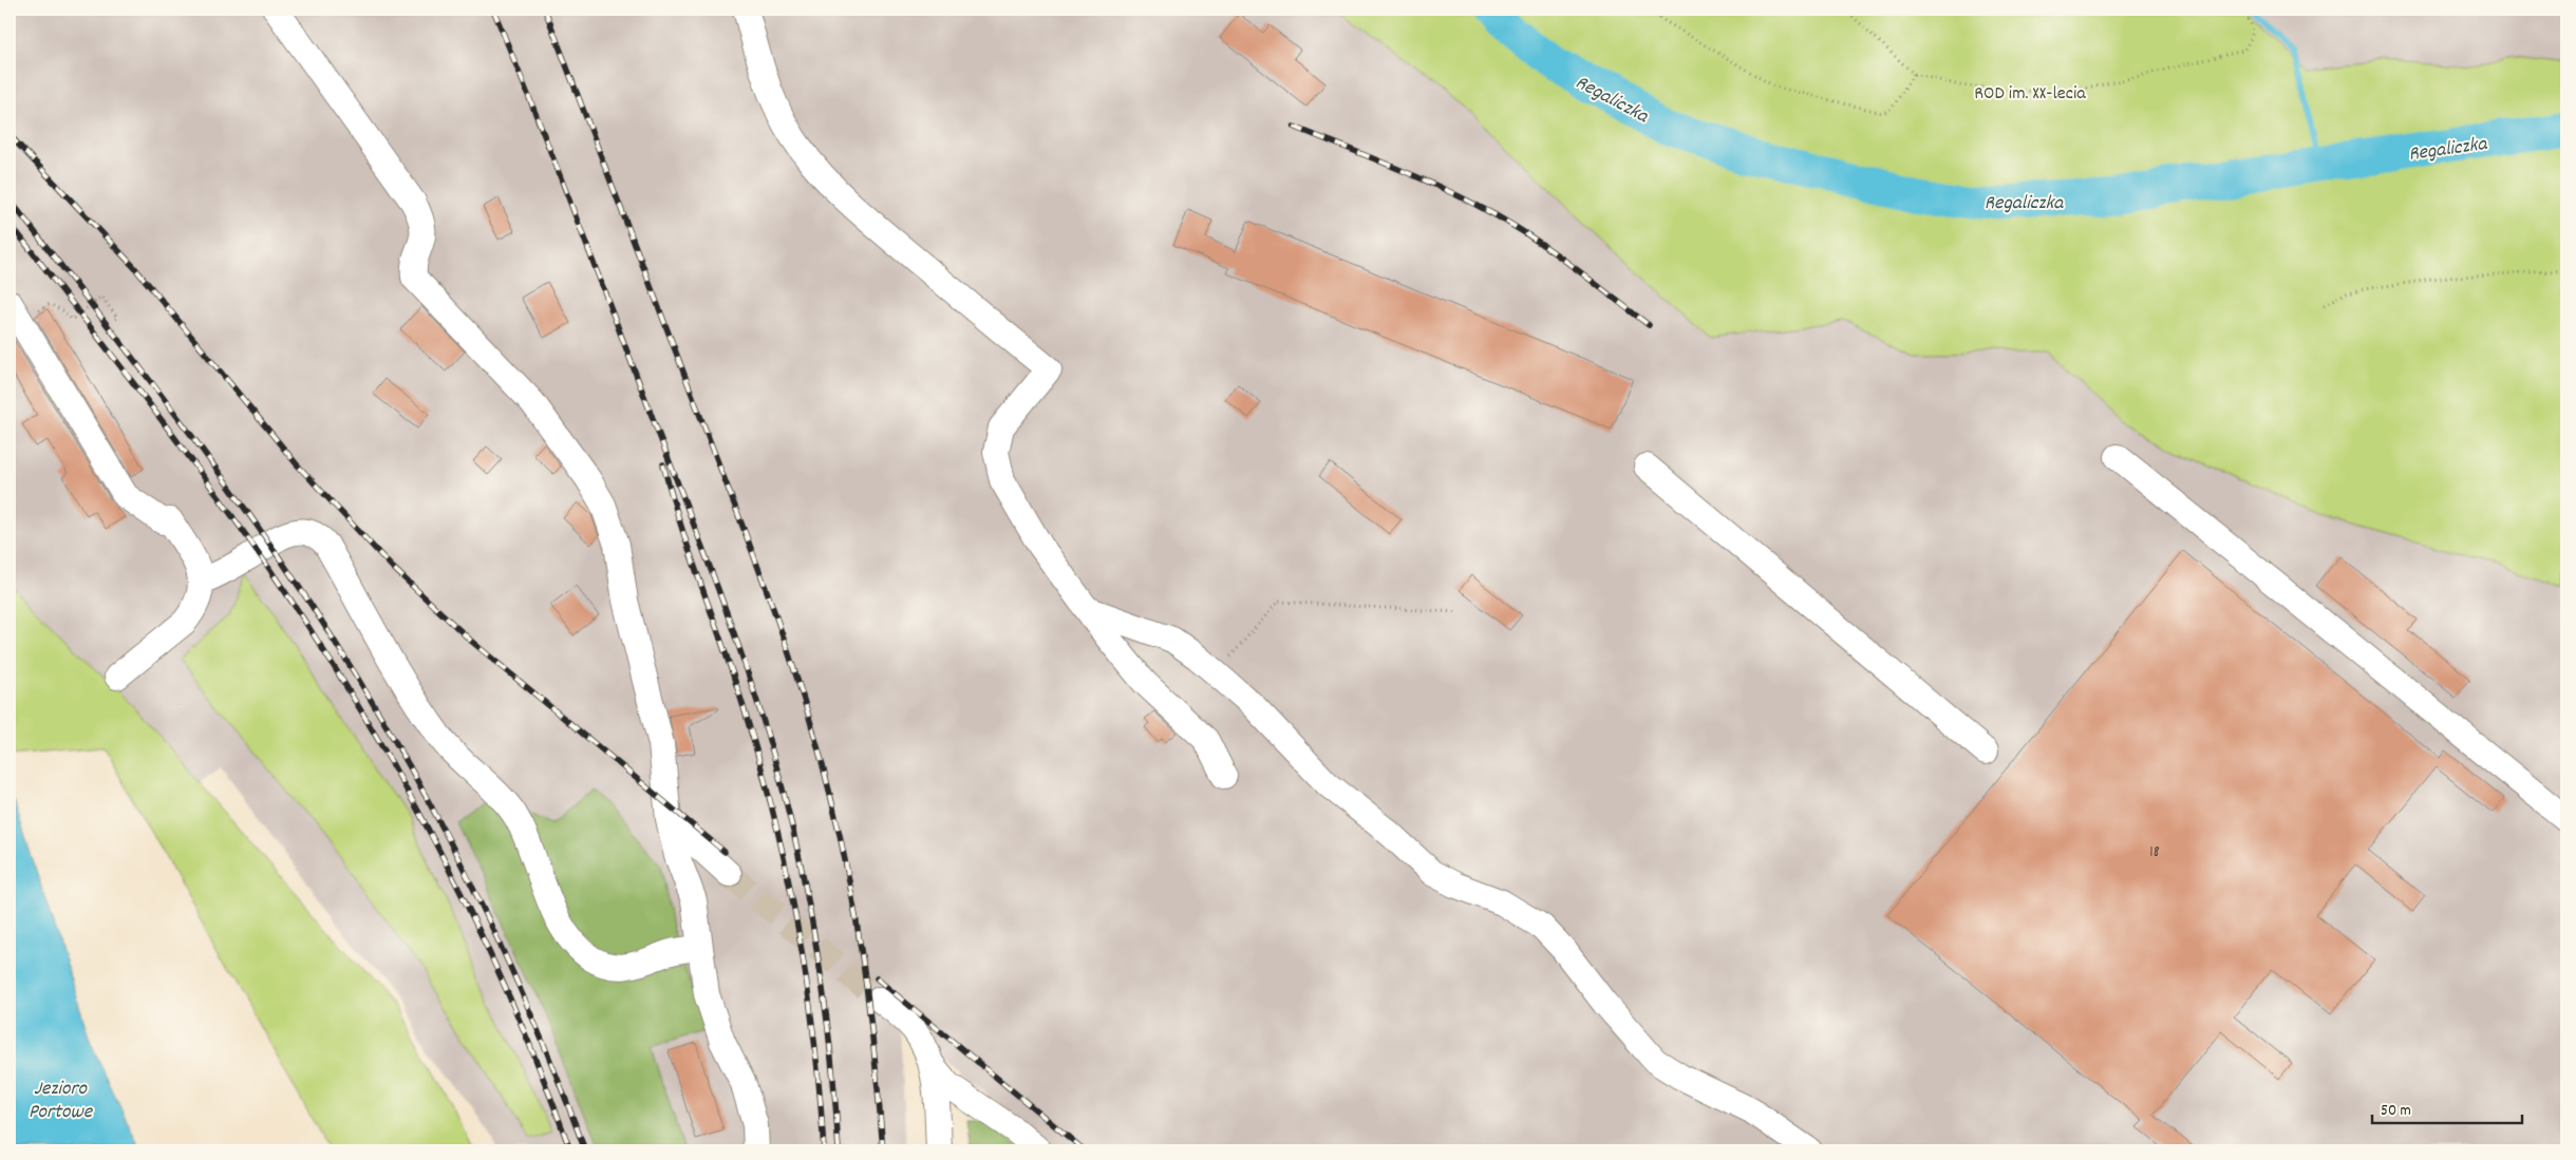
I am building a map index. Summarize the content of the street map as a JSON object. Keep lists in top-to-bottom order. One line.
{"water":["Regaliczka","Jezioro Portowe"],"parks":["ROD im. XX-lecia"],"house_numbers":["18"],"scale_bar":"50 m"}
